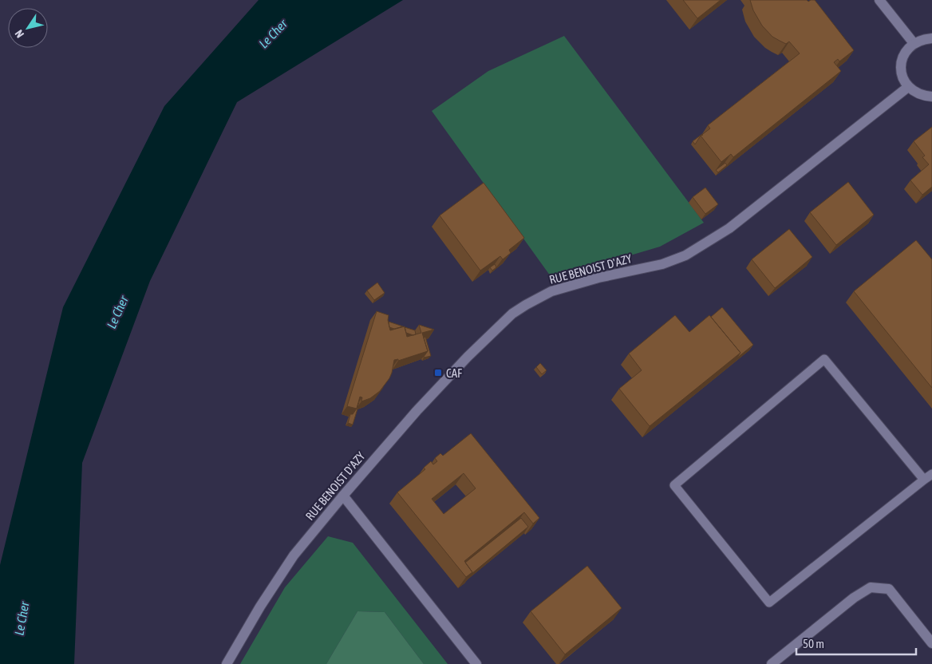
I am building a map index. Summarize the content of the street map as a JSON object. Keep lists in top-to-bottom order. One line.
{"streets":{"street":["RUE BENOIST D'AZY"]},"water":["Le Cher"],"places":{"transit":["CAF"]},"scale_bar":"50 m","north":"bottom left"}
